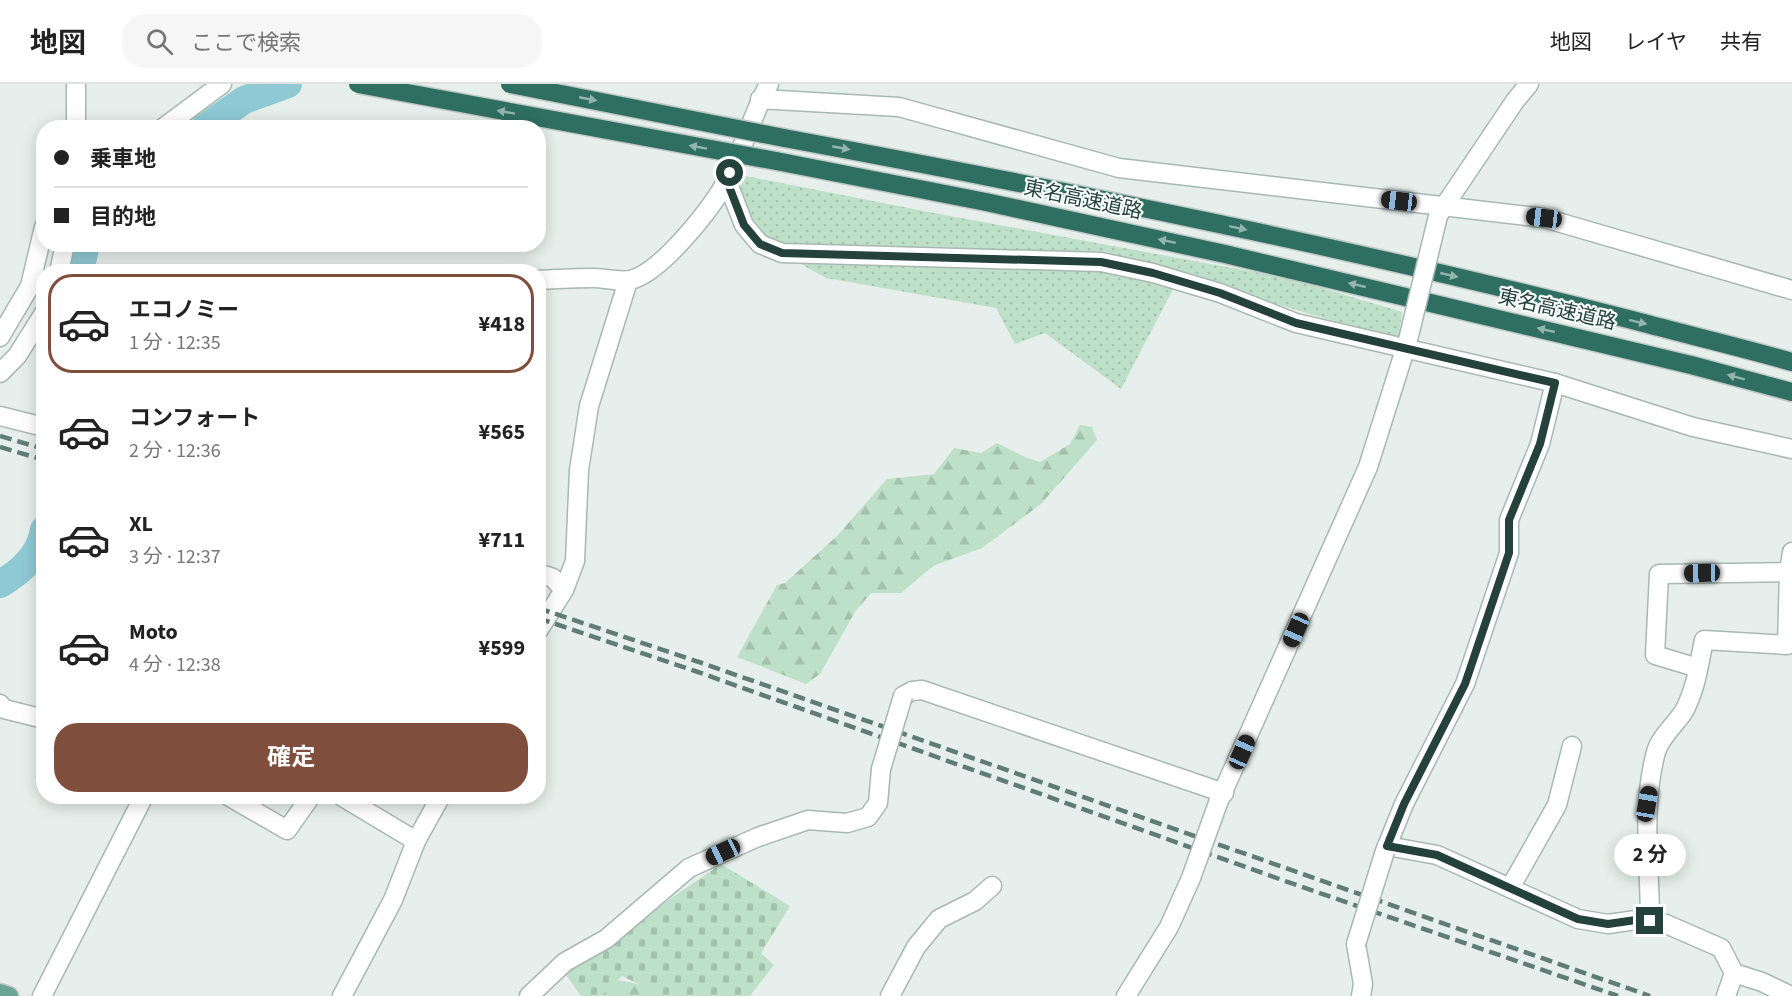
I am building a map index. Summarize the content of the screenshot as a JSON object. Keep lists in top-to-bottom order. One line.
{"streets":{"highway":["東名高速道路"]},"page":{"header":"地図","search":"ここで検索","nav":["地図","レイヤ","共有"],"banner":["乗車地","目的地"],"list":[{"name":"エコノミー","note":"1 分 · 12:35","value":"¥418"},{"name":"コンフォート","note":"2 分 · 12:36","value":"¥565"},{"name":"XL","note":"3 分 · 12:37","value":"¥711"},{"name":"Moto","note":"4 分 · 12:38","value":"¥599"}],"buttons":"確定","bubble":"2 分"}}
